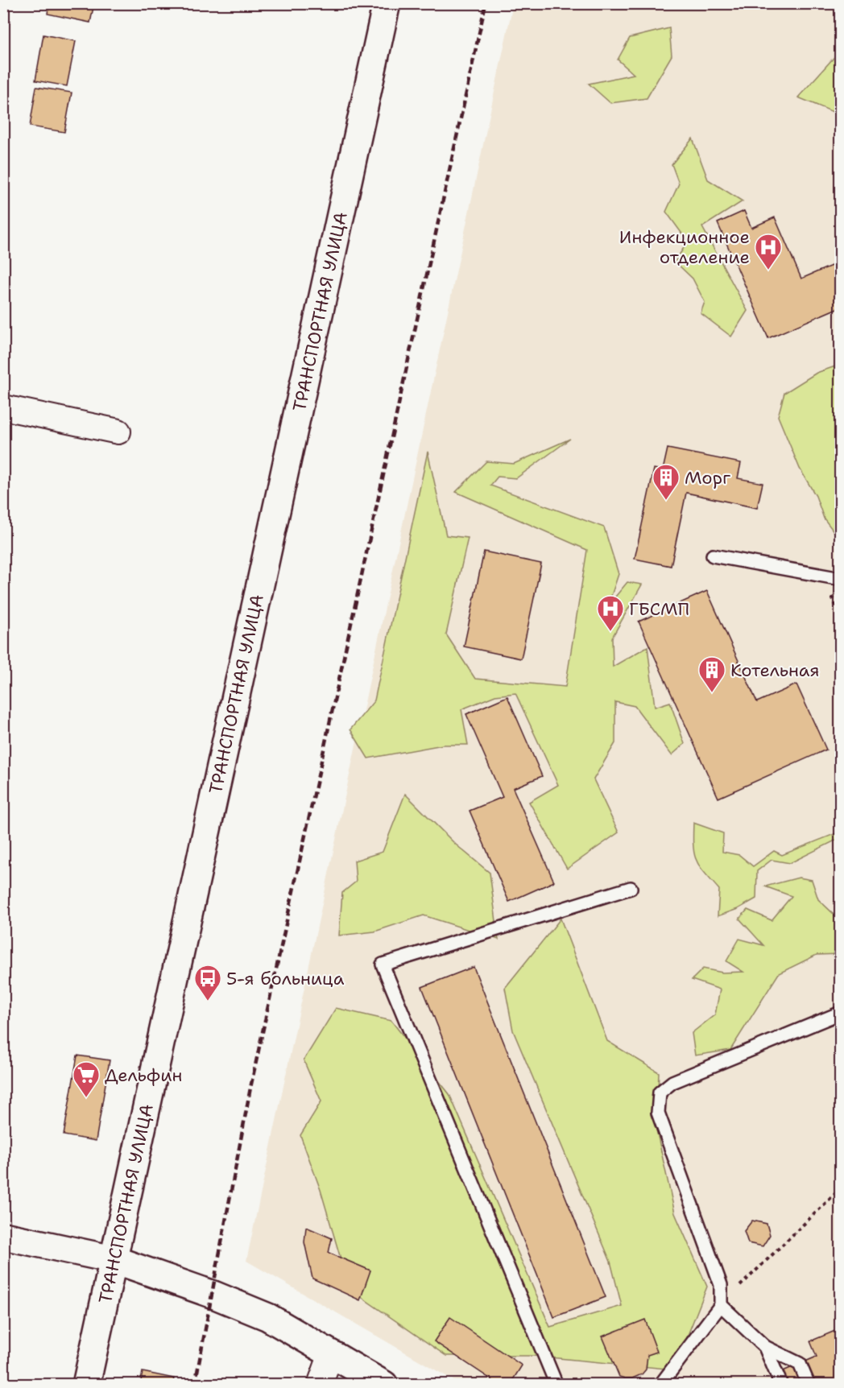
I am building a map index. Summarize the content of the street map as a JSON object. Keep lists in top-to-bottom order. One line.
{"streets":{"main road":["ТРАНСПОРТНАЯ УЛИЦА"]},"places":{"hospital":["Инфекционное отделение","ГБСМП"],"building":["Морг","Котельная"],"bus stop":["5-я больница"],"supermarket":["Дельфин"]}}
